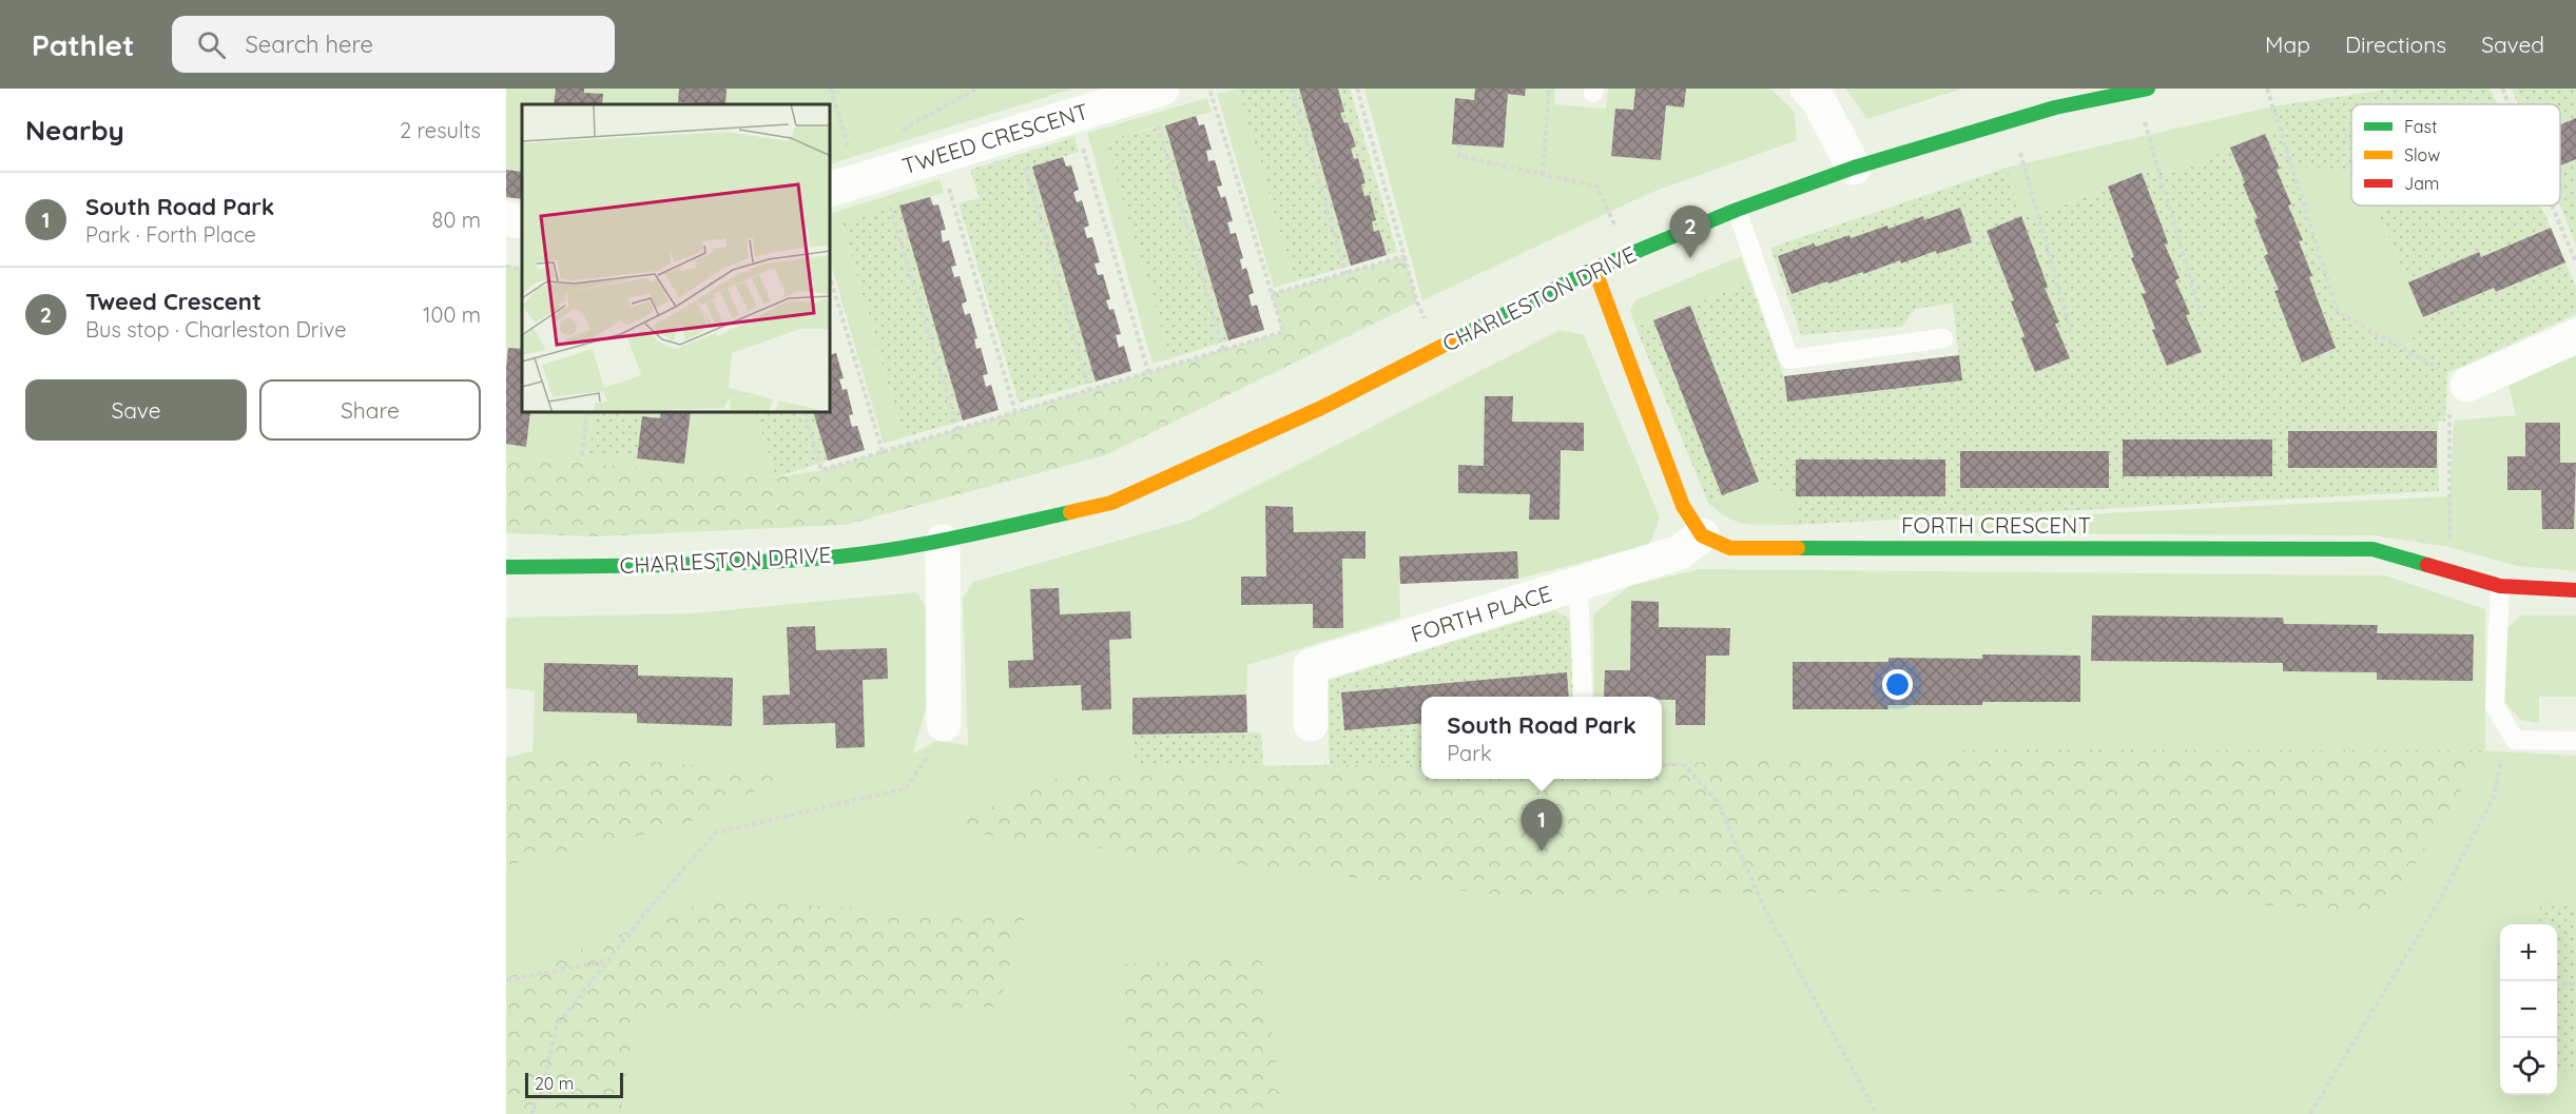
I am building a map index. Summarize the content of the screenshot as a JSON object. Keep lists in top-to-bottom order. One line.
{"streets":{"street":["TWEED CRESCENT","CHARLESTON DRIVE","FORTH CRESCENT","FORTH PLACE"]},"crossings":[["FORTH CRESCENT","FORTH PLACE"]],"legend":["Fast","Slow","Jam"],"scale_bar":"20 m","page":{"header":"Pathlet","search":"Search here","nav":["Map","Directions","Saved"],"heading":["Nearby","2 results"],"list":[{"mark":"1","name":"South Road Park","note":"Park · Forth Place","value":"80 m"},{"mark":"2","name":"Tweed Crescent","note":"Bus stop · Charleston Drive","value":"100 m"}],"pins":["2","1"],"buttons":["Save","Share"],"popup":["South Road Park","Park"],"map_buttons":["+","−"],"scale":"20 m"}}
